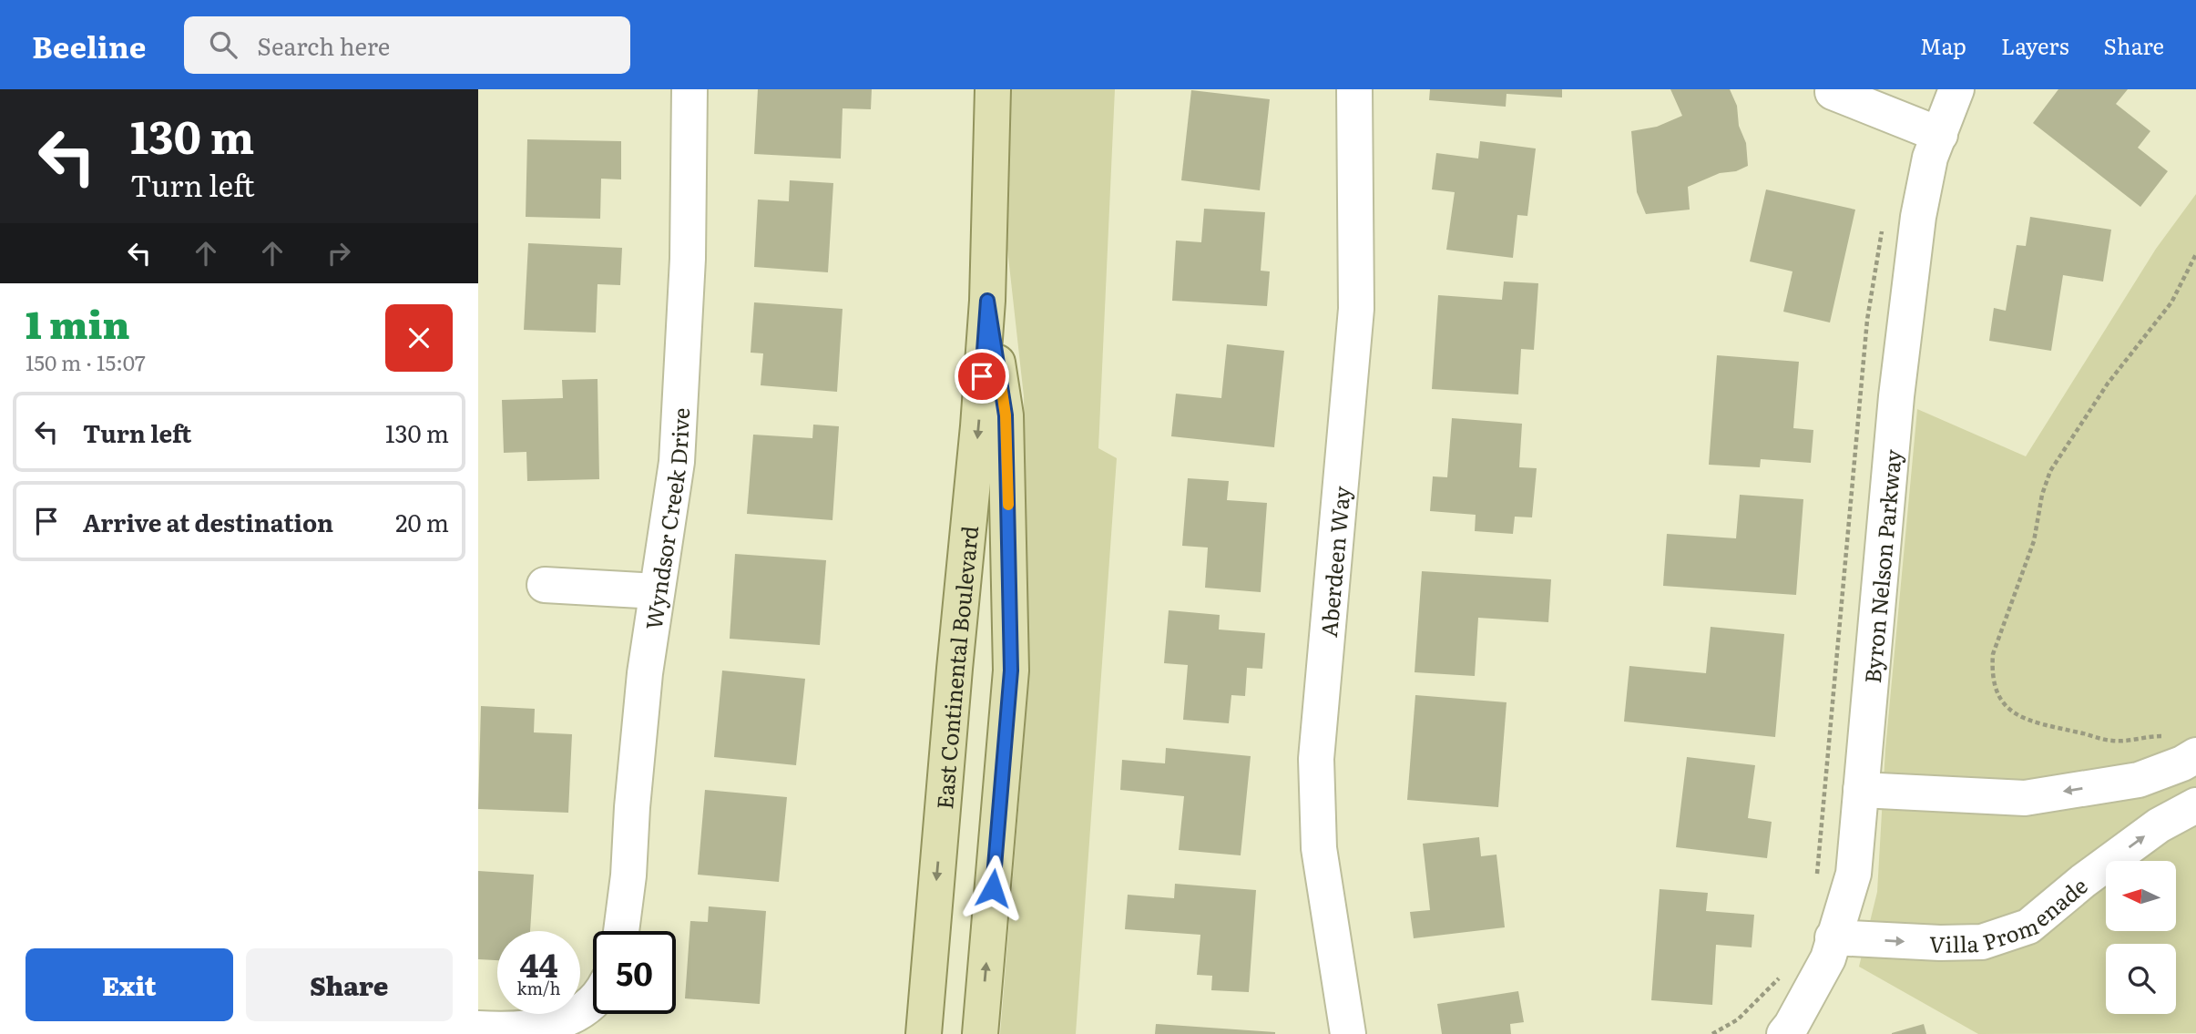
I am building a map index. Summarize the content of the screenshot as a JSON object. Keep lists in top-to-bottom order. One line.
{"streets":{"main road":["East Continental Boulevard"],"street":["Wyndsor Creek Drive","Aberdeen Way","Byron Nelson Parkway","Villa Promenade"]},"crossings":[["Byron Nelson Parkway","Villa Promenade"]],"north":"left","page":{"header":"Beeline","search":"Search here","nav":["Map","Layers","Share"],"turn":["130 m","Turn left"],"heading":["1 min","150 m · 15:07"],"list":[{"name":"Turn left","value":"130 m"},{"name":"Arrive at destination","value":"20 m"}],"speed":"44 km/h","limit":"50","buttons":["Exit","Share"]}}
